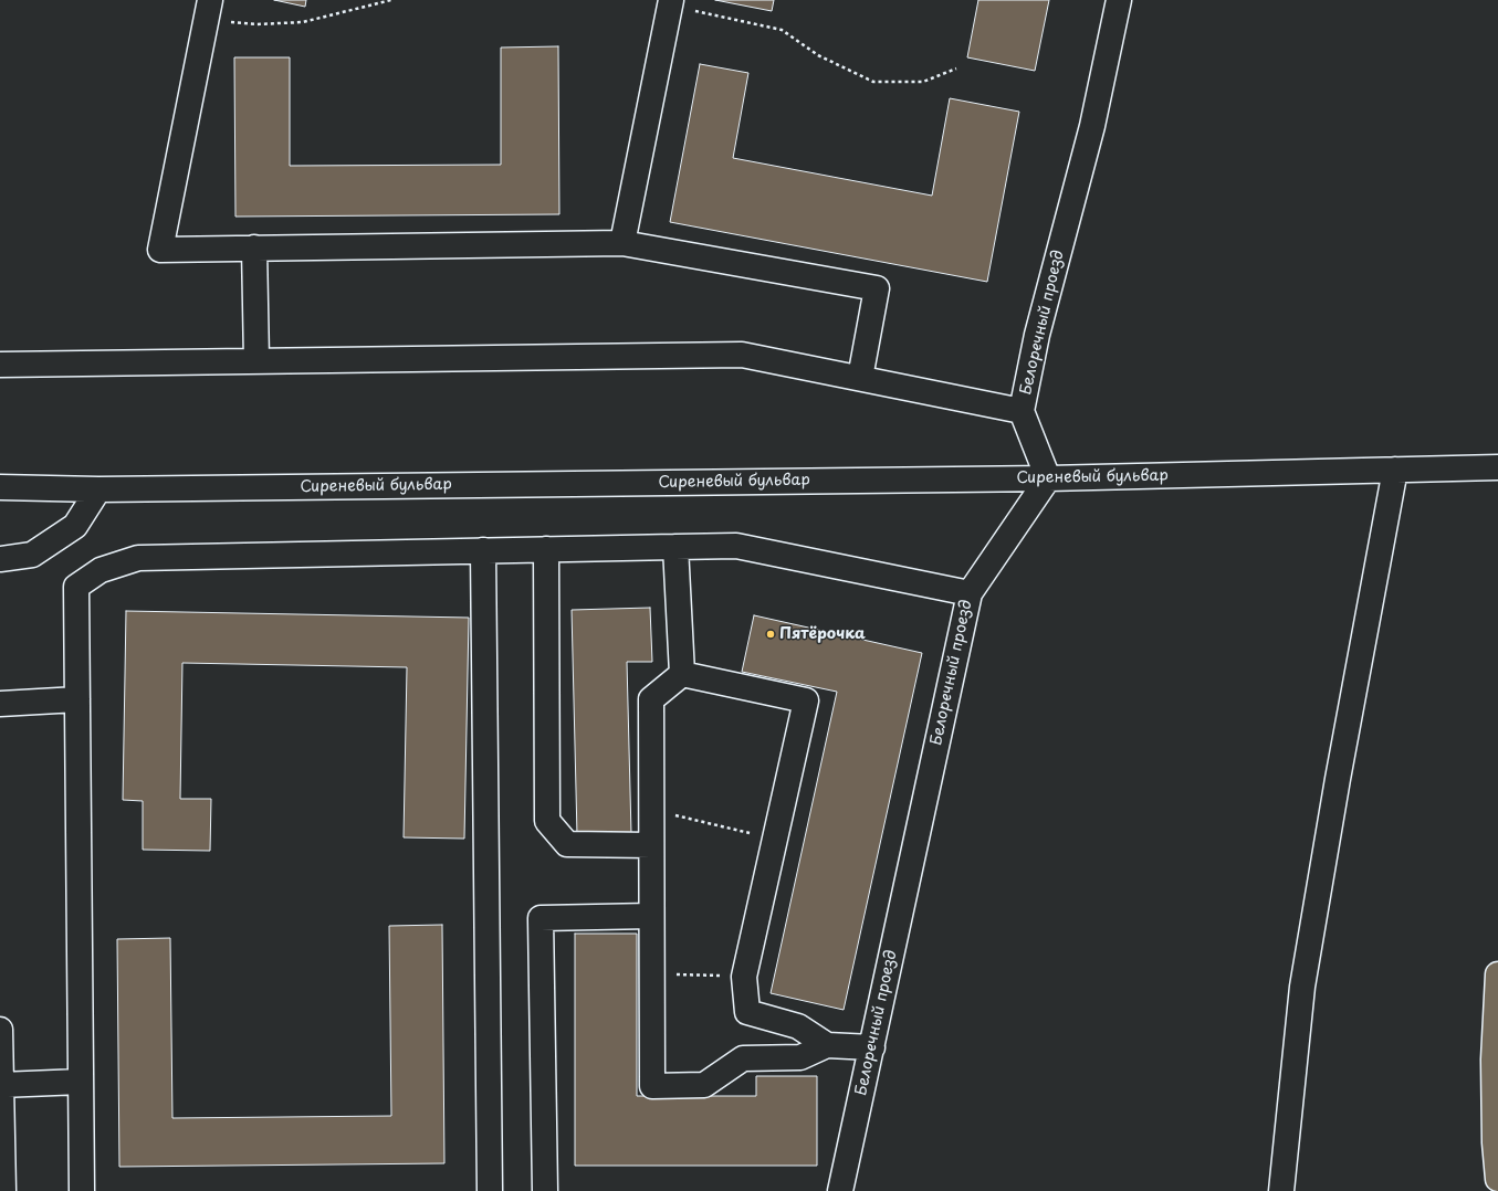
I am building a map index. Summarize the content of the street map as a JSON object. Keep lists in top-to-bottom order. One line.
{"streets":{"street":["Белоречный проезд","Сиреневый бульвар"]},"crossings":[["Белоречный проезд","Сиреневый бульвар"]],"places":["Пятёрочка"]}
